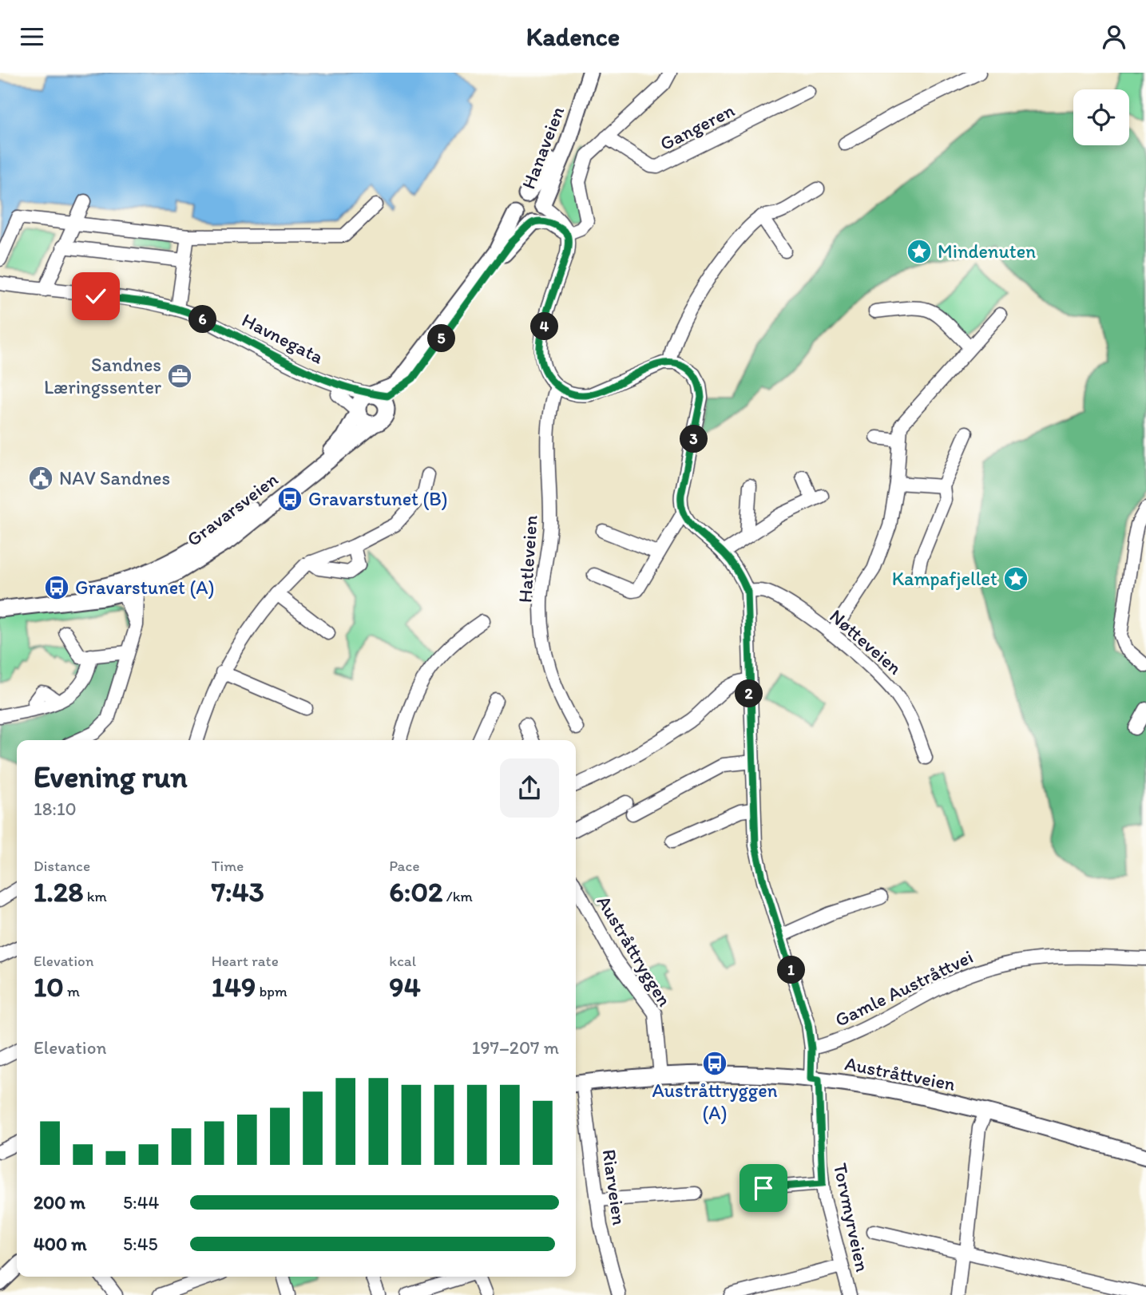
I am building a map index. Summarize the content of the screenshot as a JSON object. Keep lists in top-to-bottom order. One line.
{"streets":{"main road":["Hanaveien","Gravarsveien","Austråttveien"],"street":["Gangeren","Havnegata","Hatleveien","Nøtteveien","Austråttryggen","Gamle Austråttvei","Riarveien","Torvmyrveien"]},"crossings":[["Nøtteveien","Torvmyrveien"],["Austråttryggen","Austråttveien"],["Gamle Austråttvei","Torvmyrveien"],["Austråttveien","Riarveien"],["Austråttveien","Torvmyrveien"]],"places":{"place":["Mindenuten","Kampafjellet"],"office":["Sandnes Læringssenter"],"public building":["NAV Sandnes"],"bus stop":["Gravarstunet (B)","Gravarstunet (A)","Austråttryggen (A)"]},"page":{"header":"Kadence","pins":["6","4","5","3","2","1"],"heading":["Evening run","18:10"],"stats":[["Distance","1.28 km"],["Time","7:43"],["Pace","6:02 /km"],["Elevation","10 m"],["Heart rate","149 bpm"],["kcal","94"]],"chart":["Elevation","197–207 m"],"list":[{"name":"200 m","note":"5:44"},{"name":"400 m","note":"5:45"}]}}
